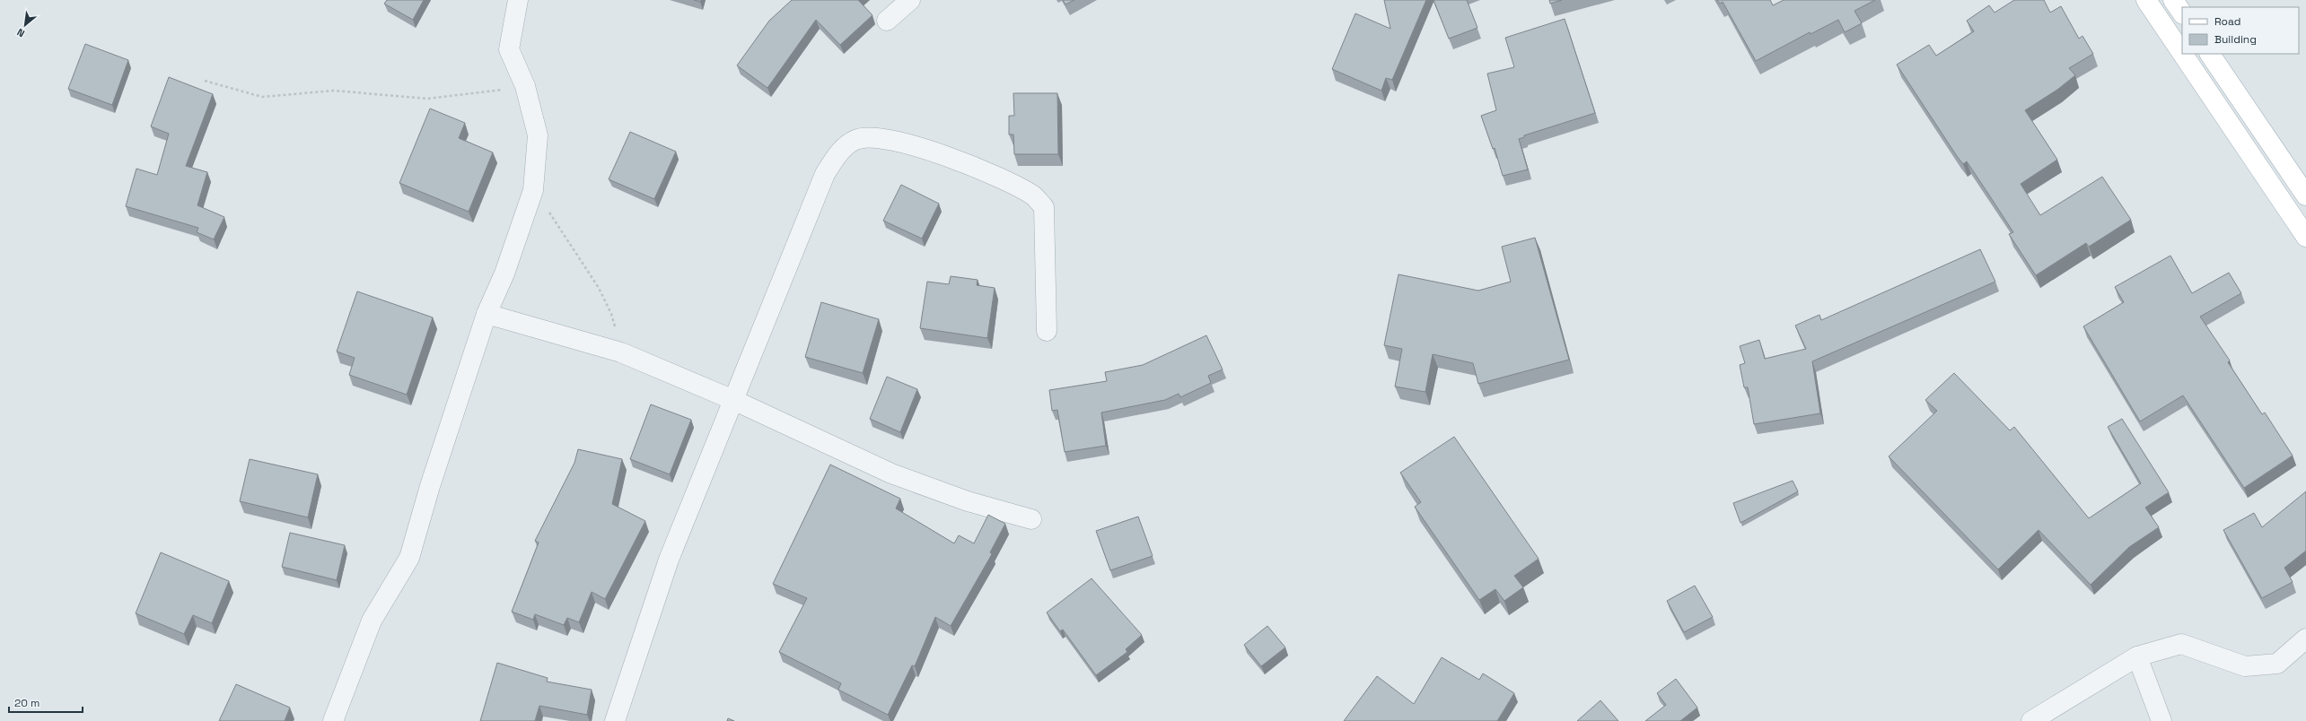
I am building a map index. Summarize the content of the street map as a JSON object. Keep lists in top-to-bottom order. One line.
{"legend":["Road","Building"],"scale_bar":"20 m","north":"bottom left"}
